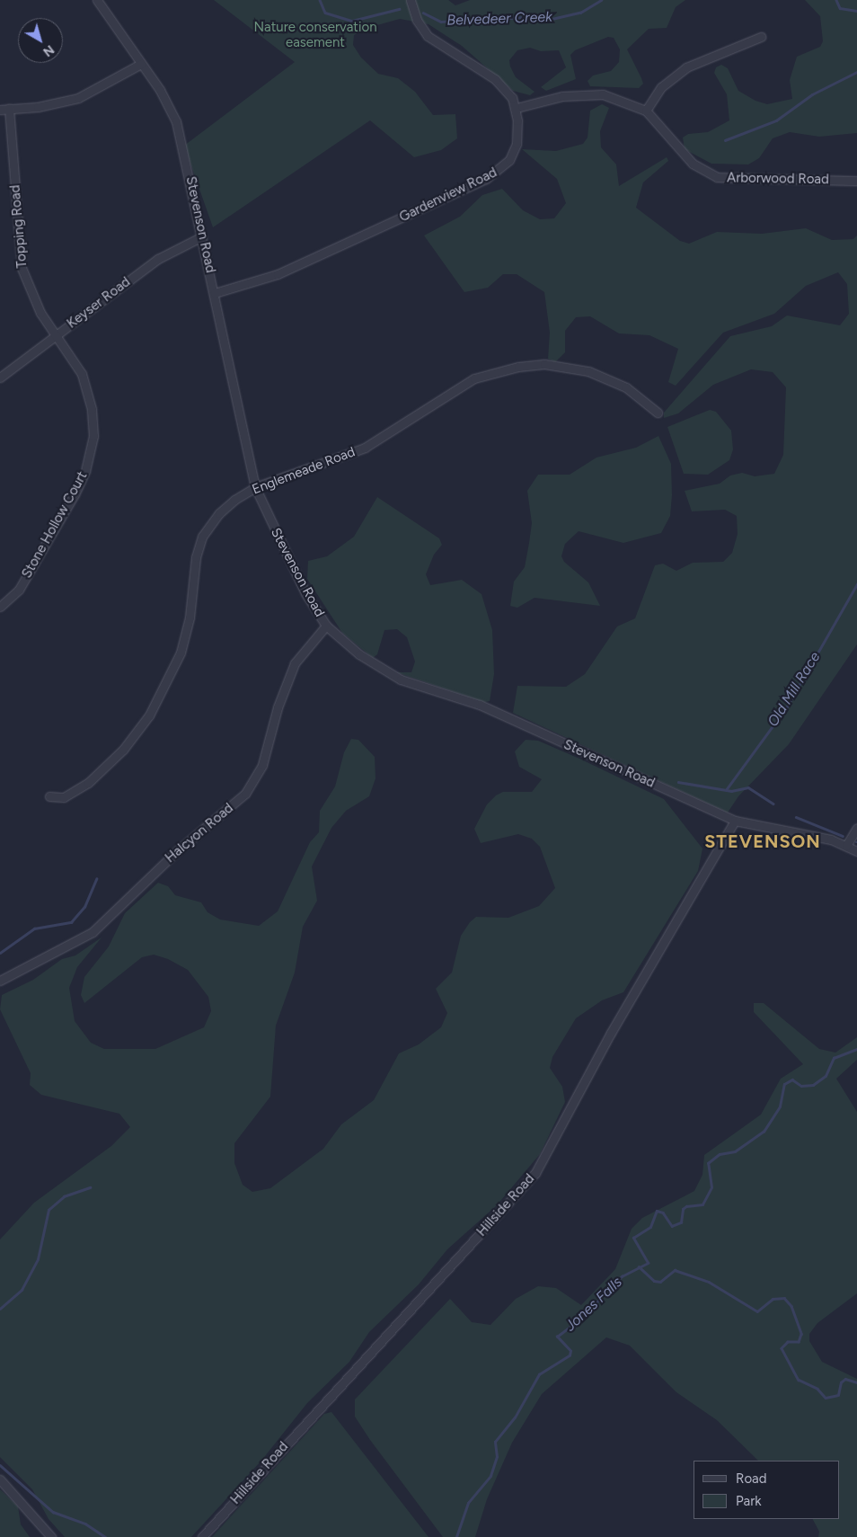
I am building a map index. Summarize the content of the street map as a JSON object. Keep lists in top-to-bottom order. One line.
{"streets":{"street":["Arborwood Road","Gardenview Road","Stevenson Road","Topping Road","Keyser Road","Englemeade Road","Stone Hollow Court","Halcyon Road","Hillside Road"]},"crossings":[["Arborwood Road","Gardenview Road"],["Gardenview Road","Stevenson Road"],["Stevenson Road","Keyser Road"],["Stevenson Road","Englemeade Road"],["Stevenson Road","Halcyon Road"],["Stevenson Road","Hillside Road"],["Topping Road","Keyser Road"],["Topping Road","Stone Hollow Court"],["Keyser Road","Stone Hollow Court"]],"districts":["STEVENSON"],"water":["Belvedeer Creek","Old Mill Race","Jones Falls"],"parks":["Nature conservation easement"],"legend":["Road","Park"],"north":"bottom right"}
